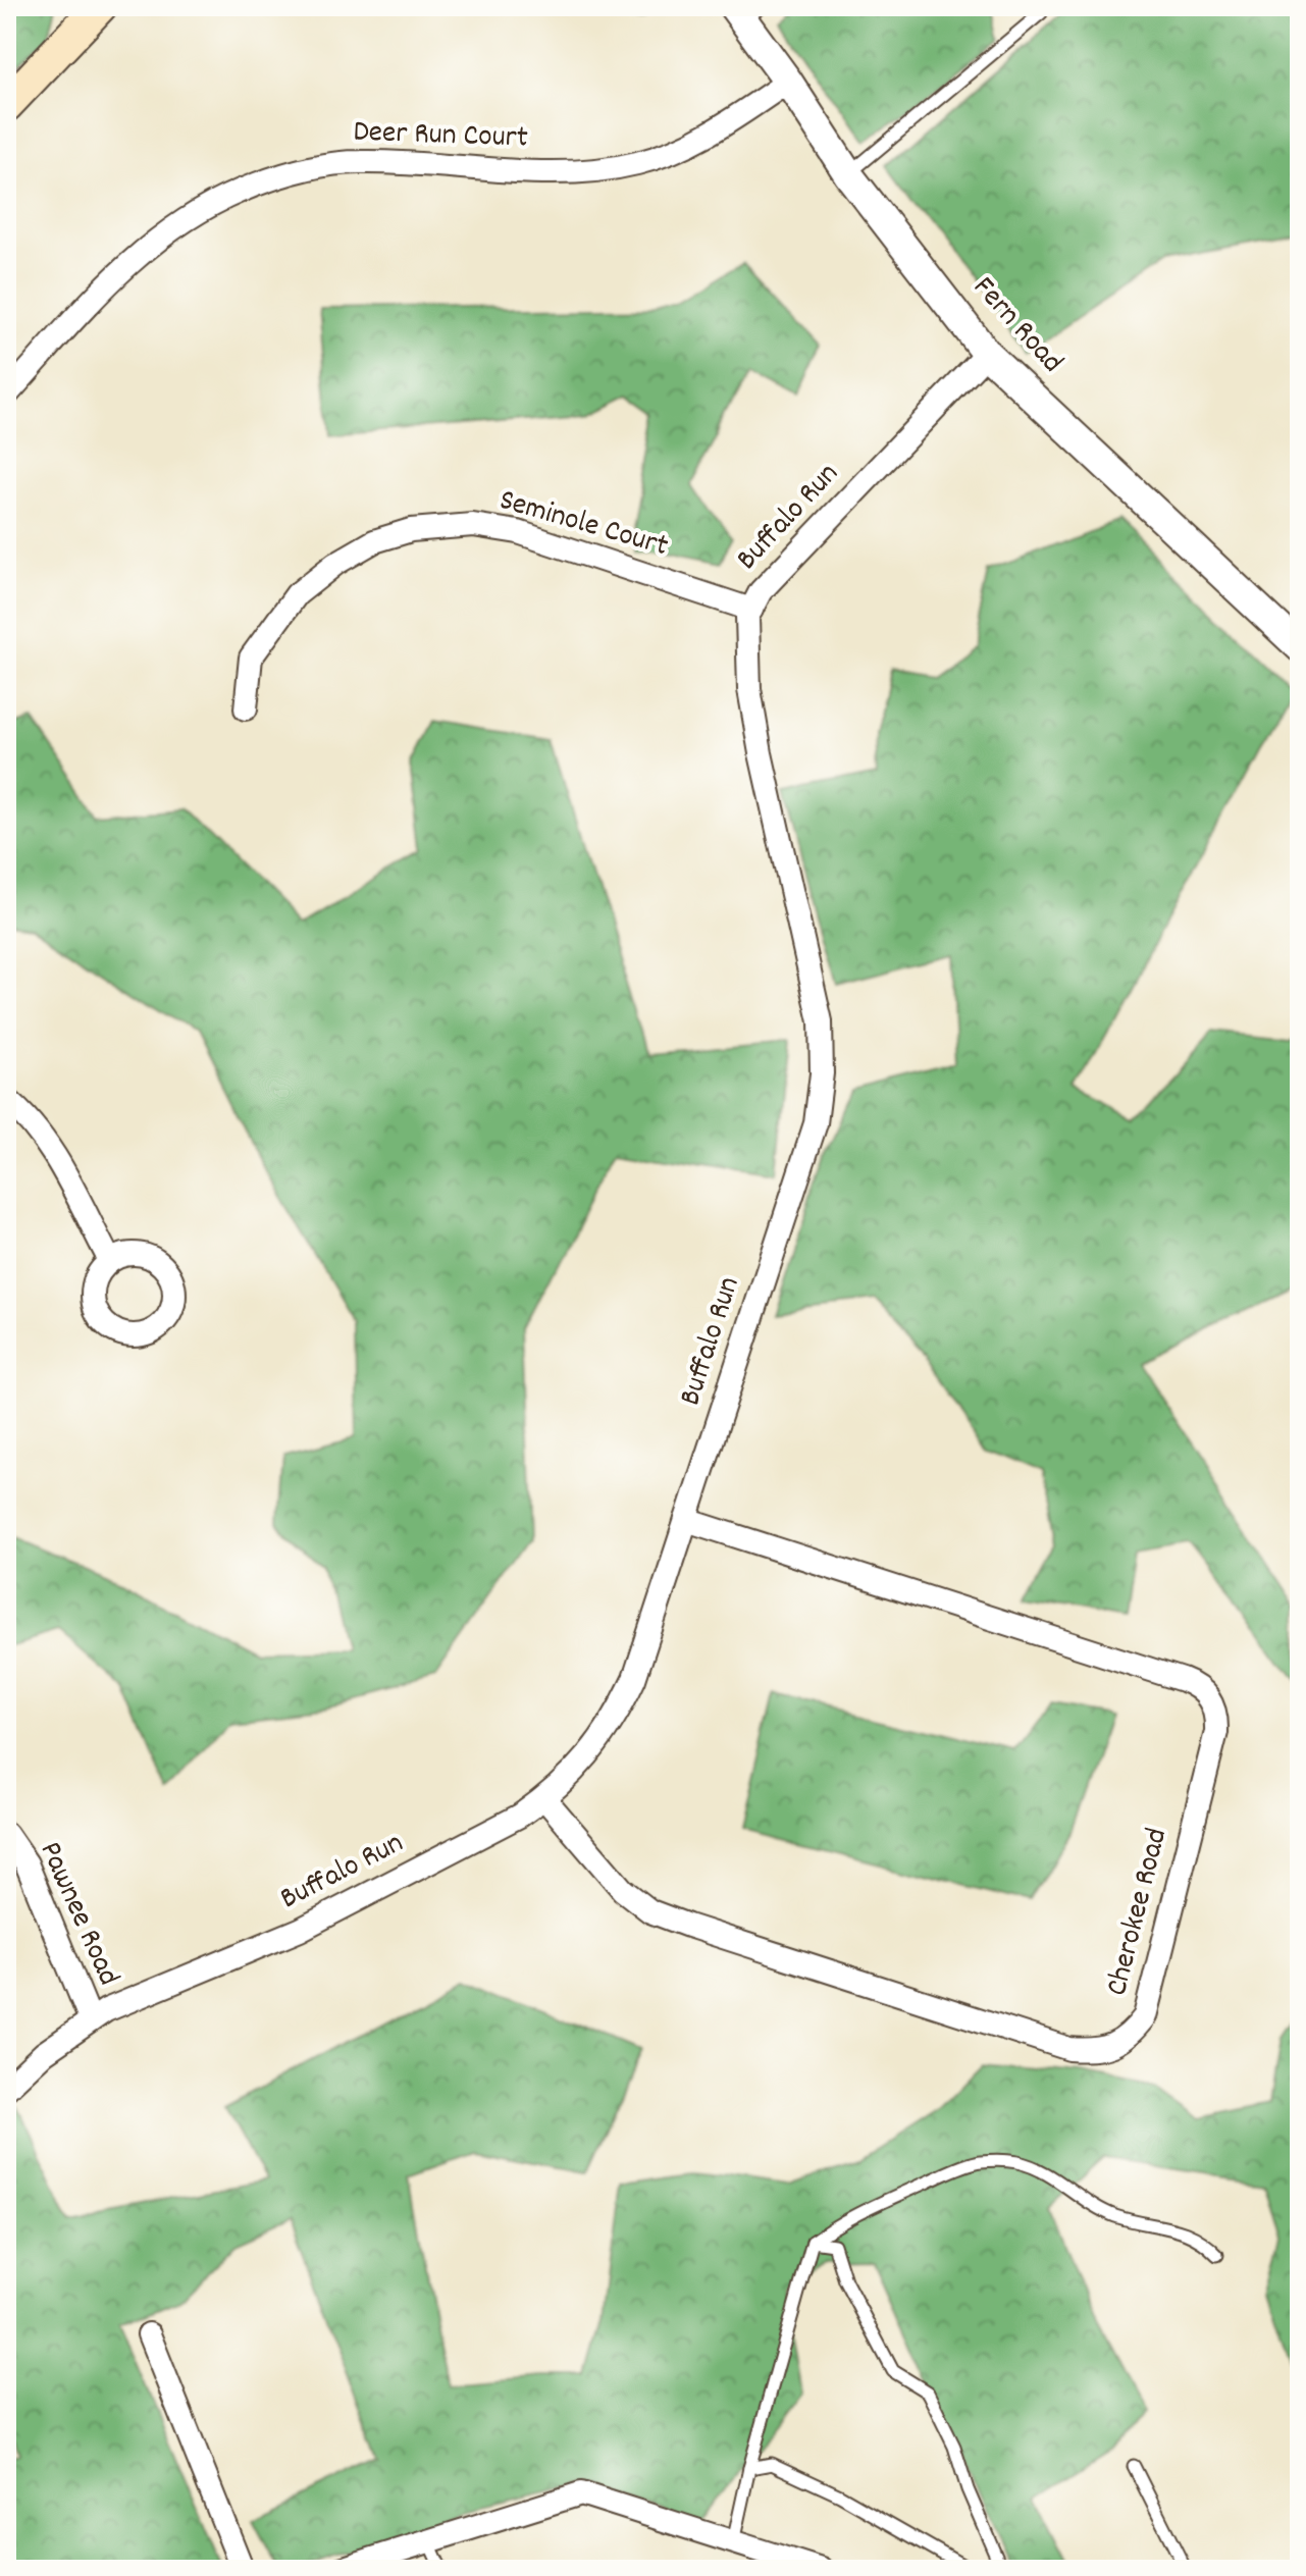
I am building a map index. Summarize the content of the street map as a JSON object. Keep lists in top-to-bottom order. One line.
{"streets":{"street":["Deer Run Court","Fern Road","Buffalo Run","Seminole Court","Cherokee Road","Pawnee Road"]},"crossings":[["Deer Run Court","Fern Road"],["Fern Road","Buffalo Run"],["Buffalo Run","Seminole Court"],["Buffalo Run","Cherokee Road"],["Buffalo Run","Pawnee Road"]]}
